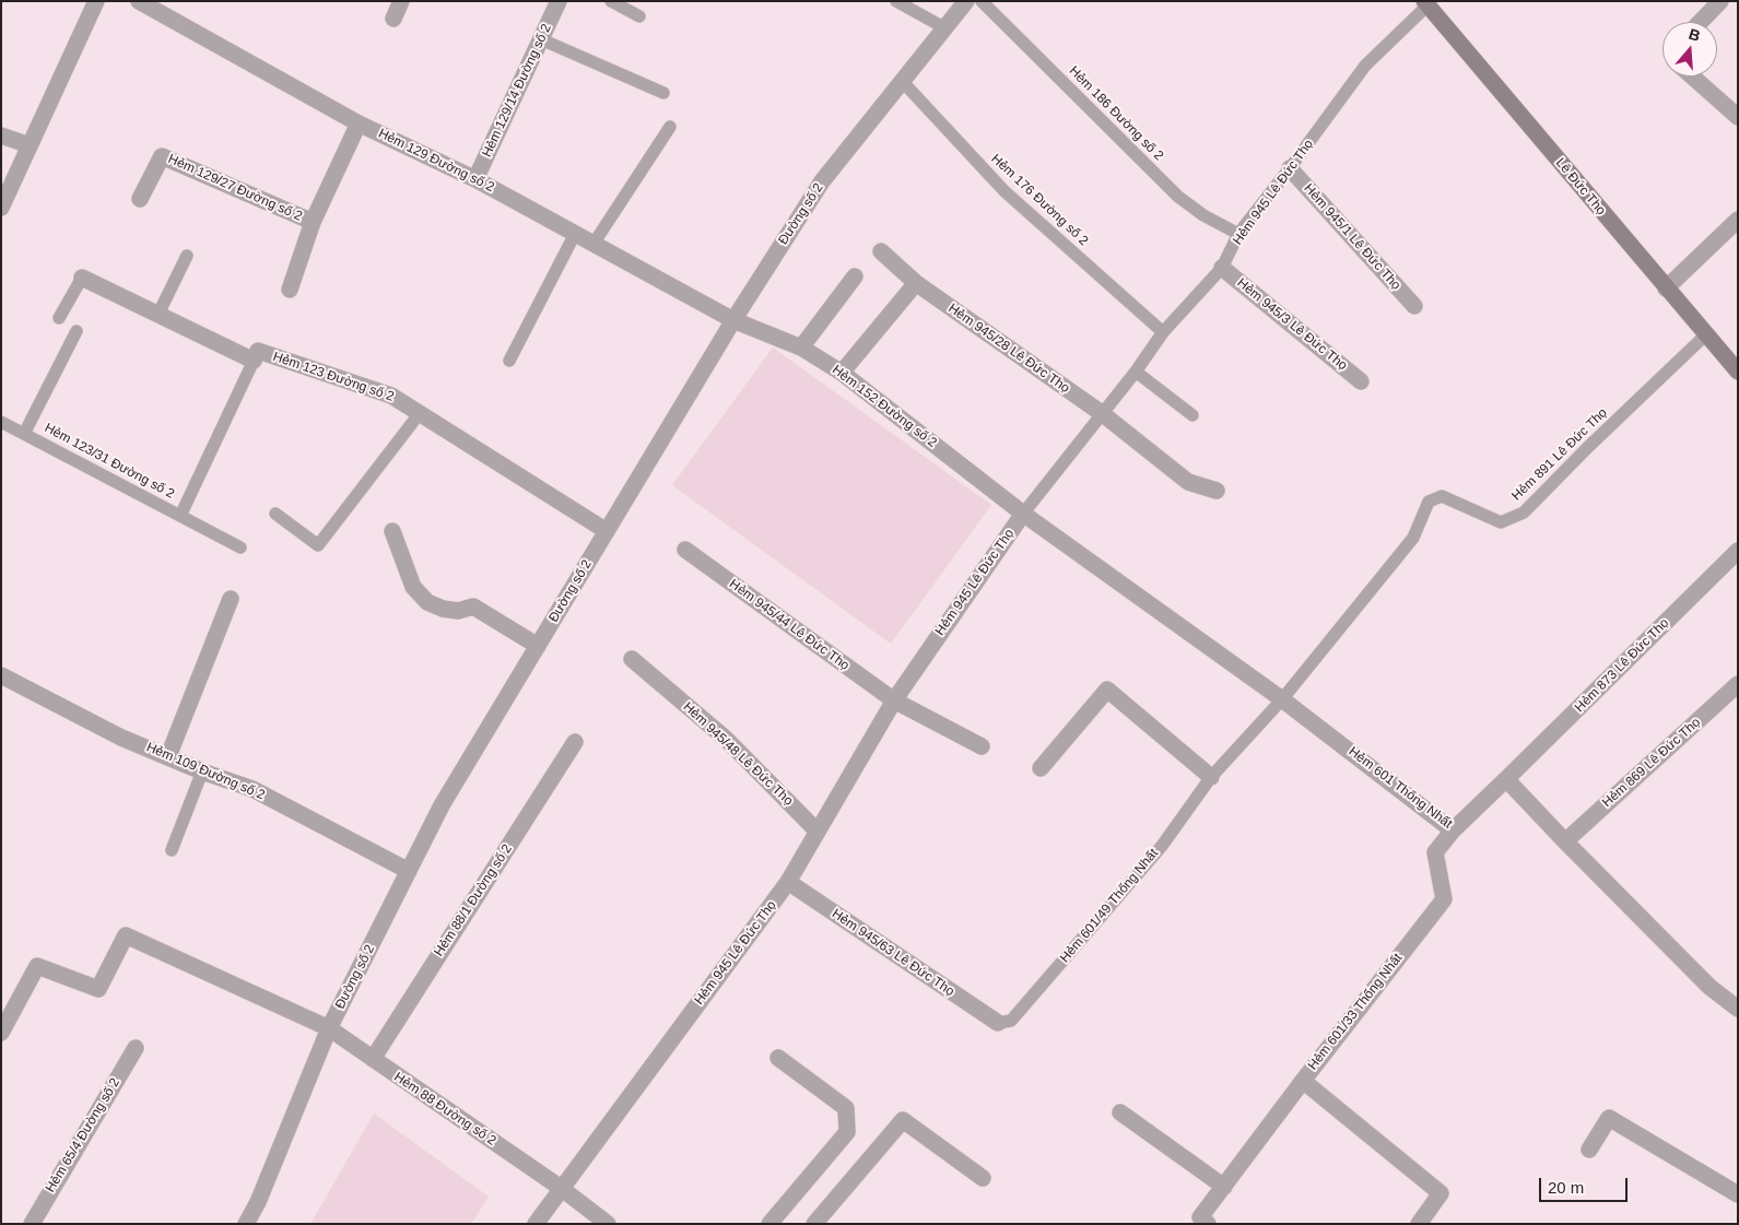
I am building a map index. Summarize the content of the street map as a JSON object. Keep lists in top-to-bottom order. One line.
{"streets":{"main road":["Lê Đức Thọ"],"street":["Hẻm 129/14 Đường số 2","Hẻm 129 Đường số 2","Hẻm 129/27 Đường số 2","Hẻm 945 Lê Đức Thọ","Đường số 2","Hẻm 945/1 Lê Đức Thọ","Hẻm 945/3 Lê Đức Thọ","Hẻm 945/28 Lê Đức Thọ","Hẻm 123 Đường số 2","Hẻm 152 Đường số 2","Hẻm 945/44 Lê Đức Thọ","Hẻm 873 Lê Đức Thọ","Hẻm 945/48 Lê Đức Thọ","Hẻm 869 Lê Đức Thọ","Hẻm 109 Đường số 2","Hẻm 601 Thống Nhất","Hẻm 88/1 Đường số 2","Hẻm 945/63 Lê Đức Thọ","Hẻm 601/33 Thống Nhất","Hẻm 88 Đường số 2","Hẻm 65/4 Đường số 2"],"lane":["Hẻm 186 Đường số 2","Hẻm 176 Đường số 2","Hẻm 891 Lê Đức Thọ","Hẻm 123/31 Đường số 2","Hẻm 601/49 Thống Nhất"]},"crossings":[["Hẻm 129/14 Đường số 2","Hẻm 129 Đường số 2"],["Hẻm 186 Đường số 2","Hẻm 945 Lê Đức Thọ"],["Hẻm 129 Đường số 2","Hẻm 129/27 Đường số 2"],["Hẻm 129 Đường số 2","Đường số 2"],["Hẻm 129 Đường số 2","Hẻm 152 Đường số 2"],["Lê Đức Thọ","Hẻm 945 Lê Đức Thọ"],["Lê Đức Thọ","Hẻm 891 Lê Đức Thọ"],["Hẻm 945 Lê Đức Thọ","Hẻm 176 Đường số 2"],["Hẻm 945 Lê Đức Thọ","Hẻm 945/1 Lê Đức Thọ"],["Hẻm 945 Lê Đức Thọ","Hẻm 945/3 Lê Đức Thọ"],["Hẻm 945 Lê Đức Thọ","Hẻm 945/28 Lê Đức Thọ"],["Hẻm 945 Lê Đức Thọ","Hẻm 152 Đường số 2"],["Hẻm 945 Lê Đức Thọ","Hẻm 945/44 Lê Đức Thọ"],["Hẻm 945 Lê Đức Thọ","Hẻm 945/48 Lê Đức Thọ"],["Hẻm 945 Lê Đức Thọ","Hẻm 601 Thống Nhất"],["Hẻm 945 Lê Đức Thọ","Hẻm 945/63 Lê Đức Thọ"],["Hẻm 945 Lê Đức Thọ","Hẻm 88 Đường số 2"],["Hẻm 176 Đường số 2","Đường số 2"],["Đường số 2","Hẻm 123 Đường số 2"],["Đường số 2","Hẻm 152 Đường số 2"],["Đường số 2","Hẻm 109 Đường số 2"],["Đường số 2","Hẻm 88 Đường số 2"],["Hẻm 123 Đường số 2","Hẻm 123/31 Đường số 2"],["Hẻm 152 Đường số 2","Hẻm 601 Thống Nhất"],["Hẻm 891 Lê Đức Thọ","Hẻm 601 Thống Nhất"],["Hẻm 891 Lê Đức Thọ","Hẻm 601/49 Thống Nhất"],["Hẻm 873 Lê Đức Thọ","Hẻm 601 Thống Nhất"],["Hẻm 601 Thống Nhất","Hẻm 601/49 Thống Nhất"],["Hẻm 601 Thống Nhất","Hẻm 601/33 Thống Nhất"],["Hẻm 88/1 Đường số 2","Hẻm 88 Đường số 2"],["Hẻm 601/49 Thống Nhất","Hẻm 945/63 Lê Đức Thọ"]],"scale_bar":"20 m","north":"top"}
